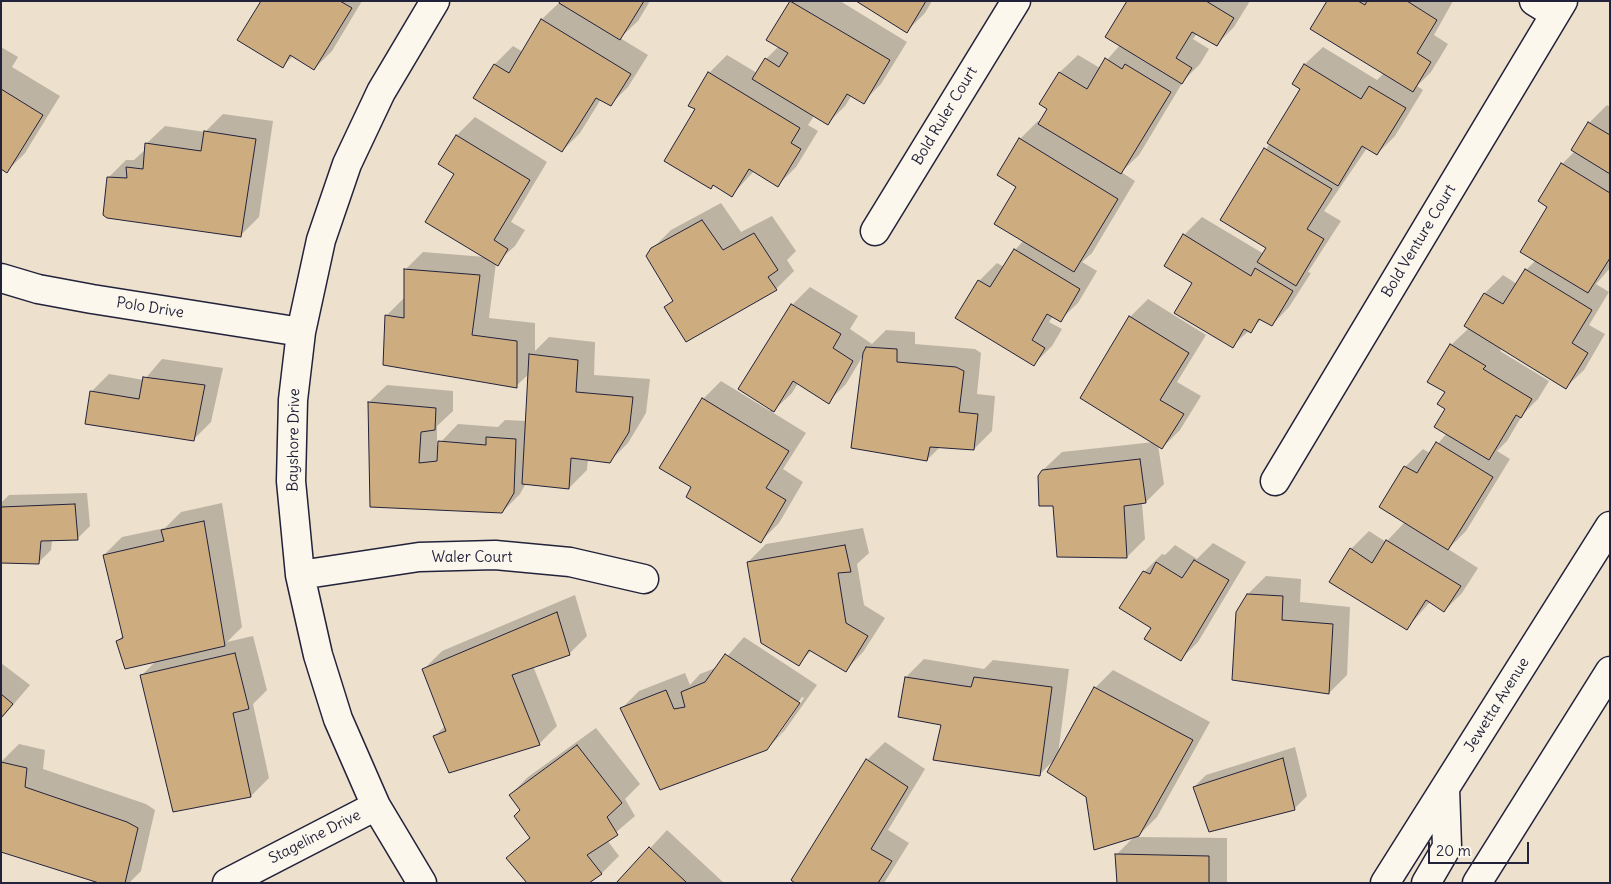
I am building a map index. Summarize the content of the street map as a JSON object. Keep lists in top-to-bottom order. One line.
{"streets":{"street":["Bold Ruler Court","Bold Venture Court","Polo Drive","Bayshore Drive","Waler Court","Jewetta Avenue","Stageline Drive"]},"crossings":[["Polo Drive","Bayshore Drive"],["Bayshore Drive","Waler Court"],["Bayshore Drive","Stageline Drive"]],"scale_bar":"20 m"}
